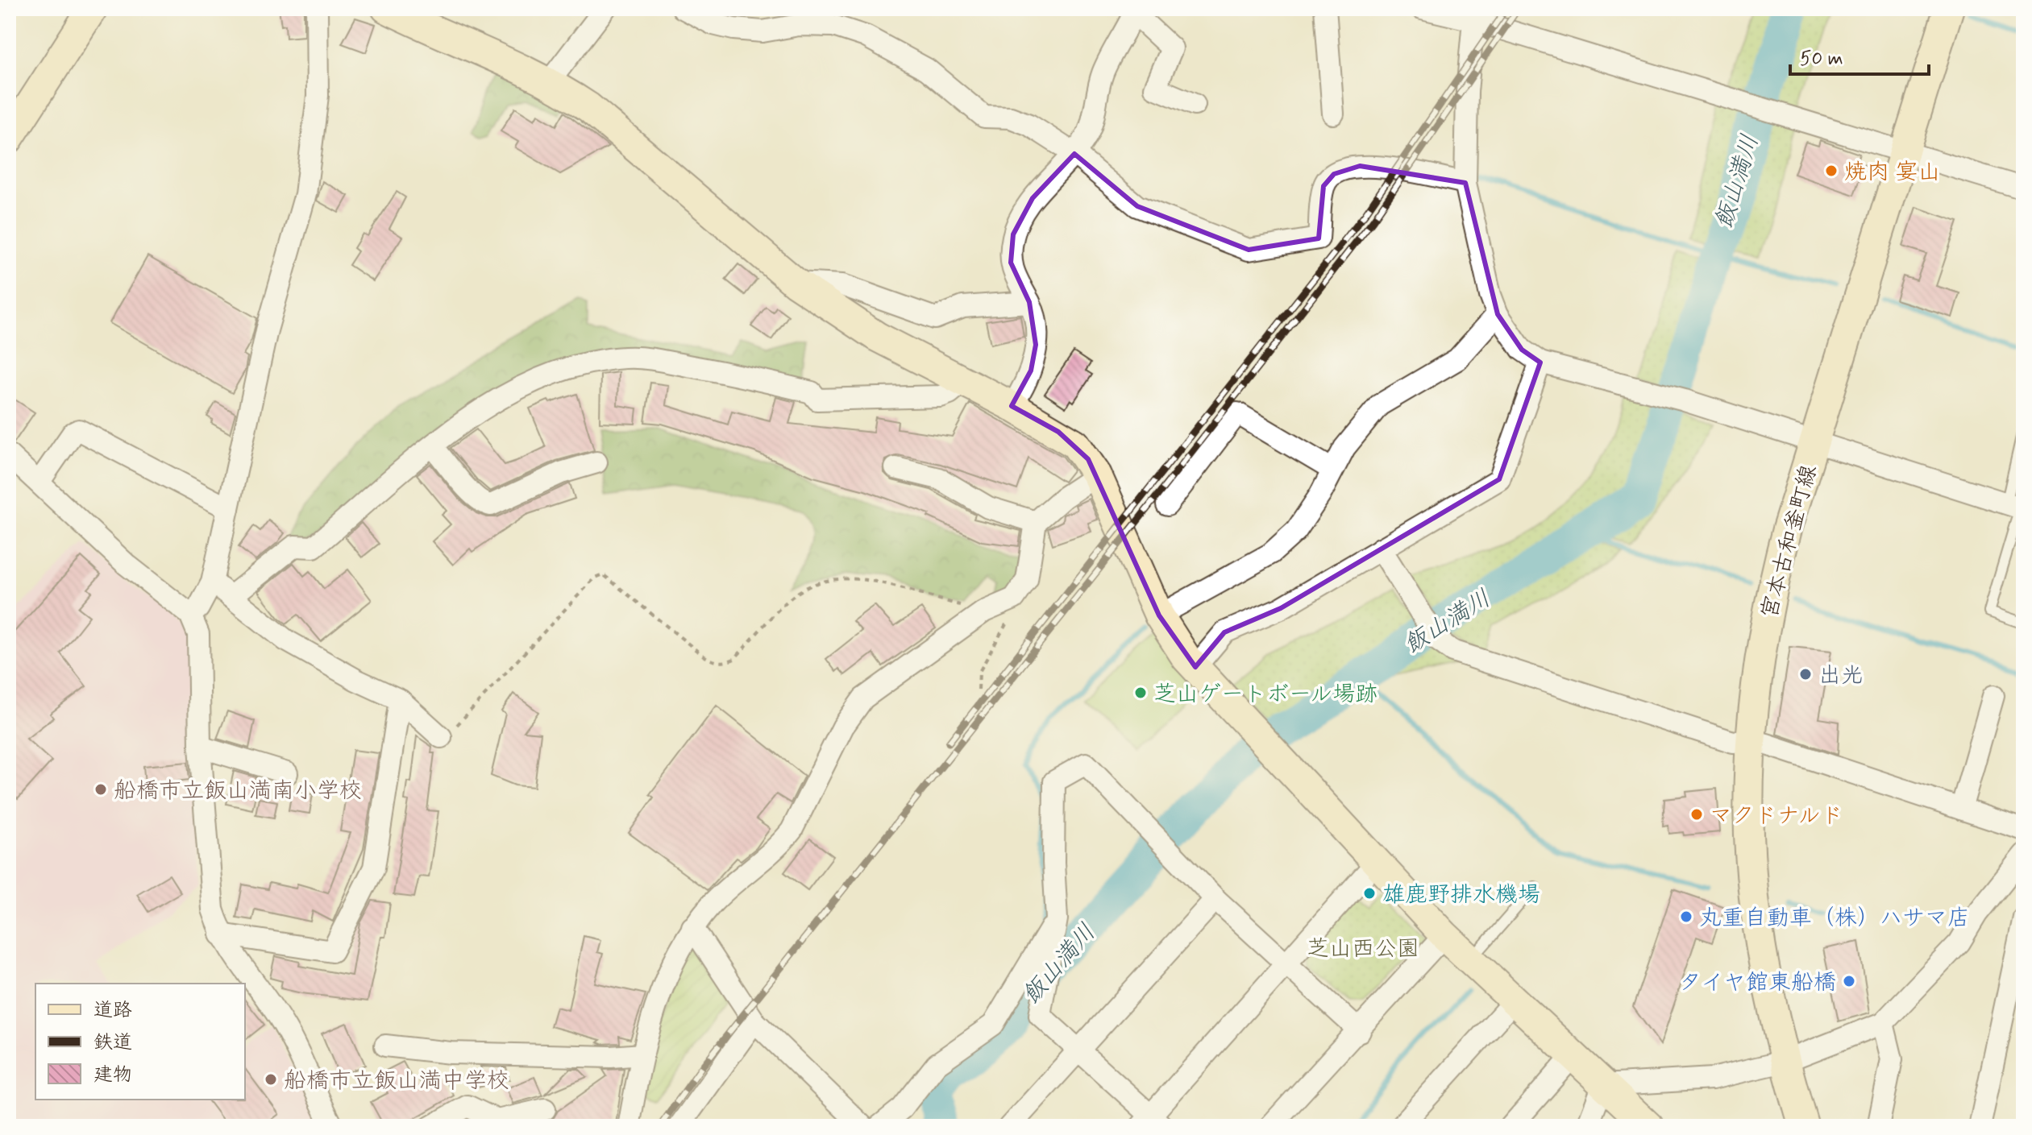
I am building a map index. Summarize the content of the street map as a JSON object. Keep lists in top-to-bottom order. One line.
{"streets":{"street":["宮本古和釜町線"]},"water":["飯山満川"],"parks":["芝山西公園"],"places":["焼肉 宴山","出光","芝山ゲートボール場跡","船橋市立飯山満南小学校","マクドナルド","雄鹿野排水機場","丸重自動車（株）ハサマ店","タイヤ館東船橋","船橋市立飯山満中学校"],"legend":["道路","鉄道","建物"],"scale_bar":"50 m"}
